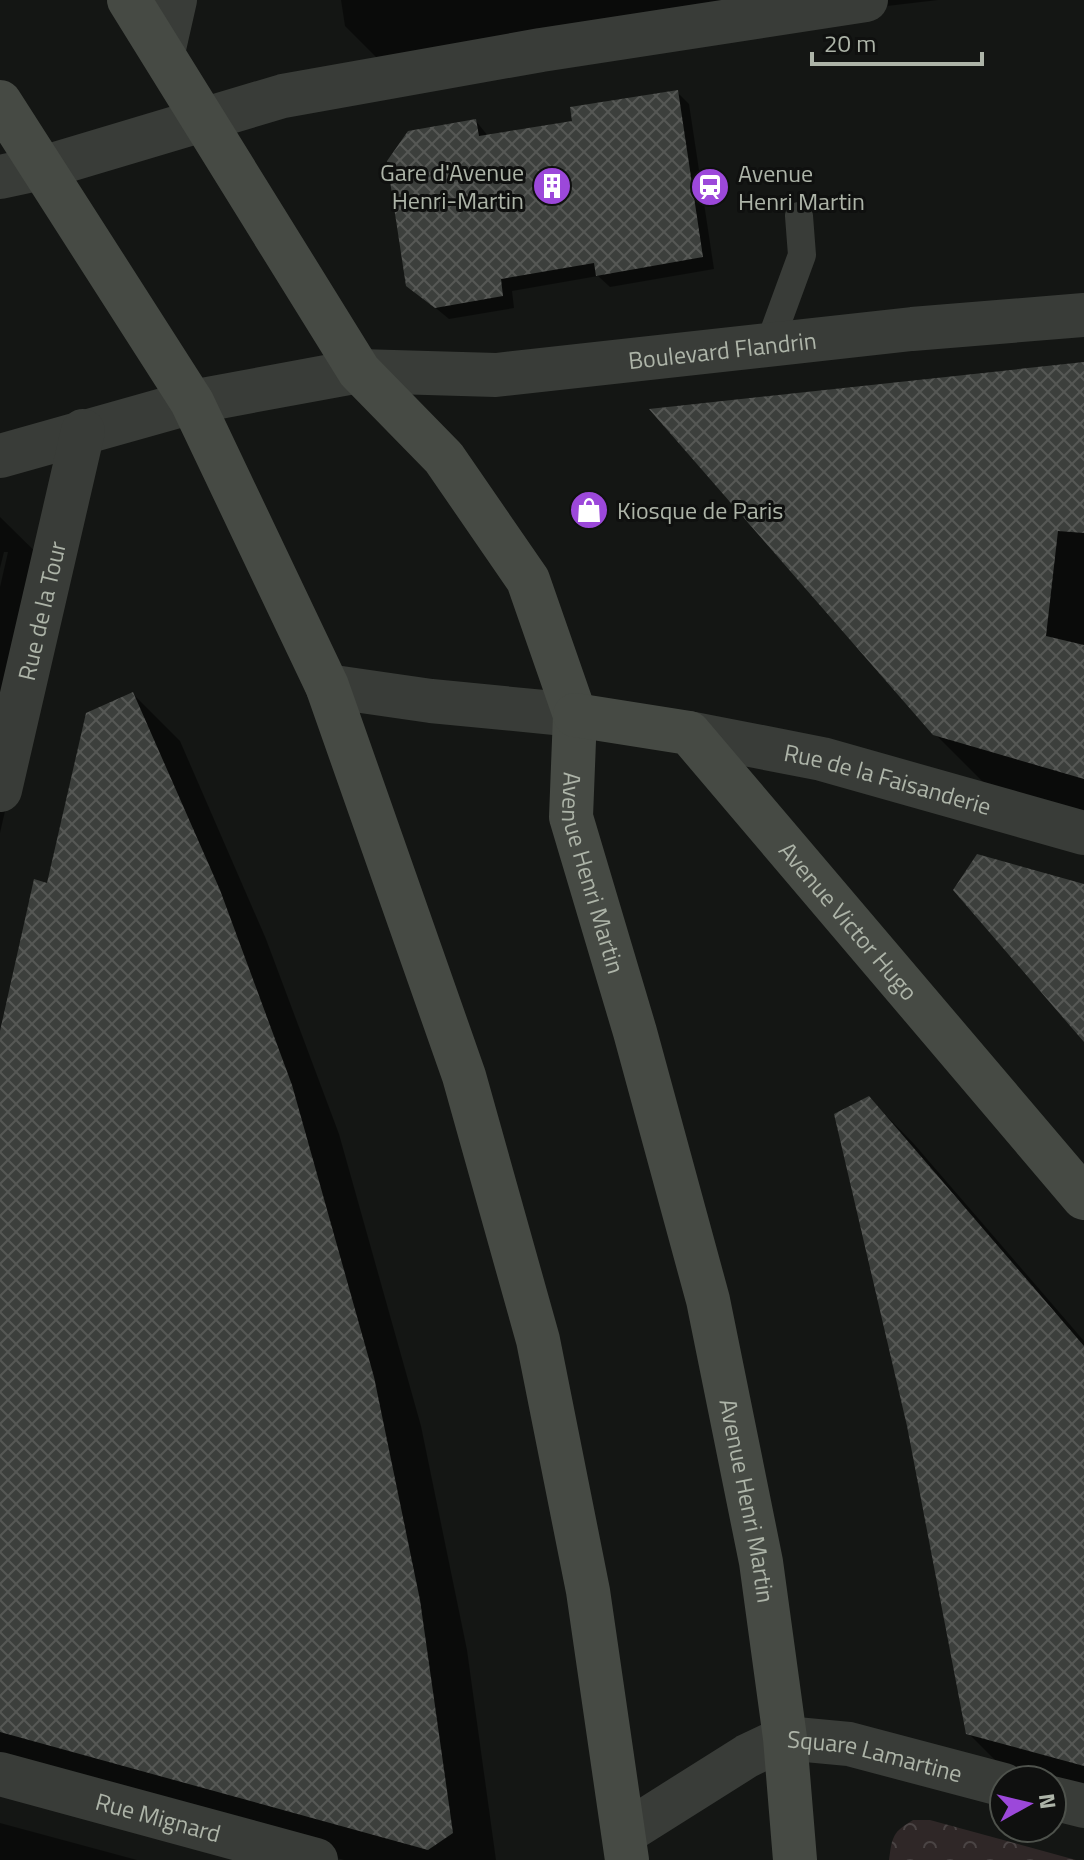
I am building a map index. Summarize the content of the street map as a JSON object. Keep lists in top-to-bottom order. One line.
{"streets":{"main road":["Avenue Henri Martin","Avenue Victor Hugo"],"street":["Boulevard Flandrin","Rue de la Tour","Rue de la Faisanderie","Square Lamartine","Rue Mignard"]},"crossings":[["Boulevard Flandrin","Rue de la Tour"],["Boulevard Flandrin","Avenue Henri Martin"],["Rue de la Faisanderie","Avenue Victor Hugo"],["Avenue Henri Martin","Square Lamartine"]],"places":{"building":["Gare d'Avenue Henri-Martin"],"station":["Avenue Henri Martin"],"shop":["Kiosque de Paris"]},"scale_bar":"20 m","north":"right"}
